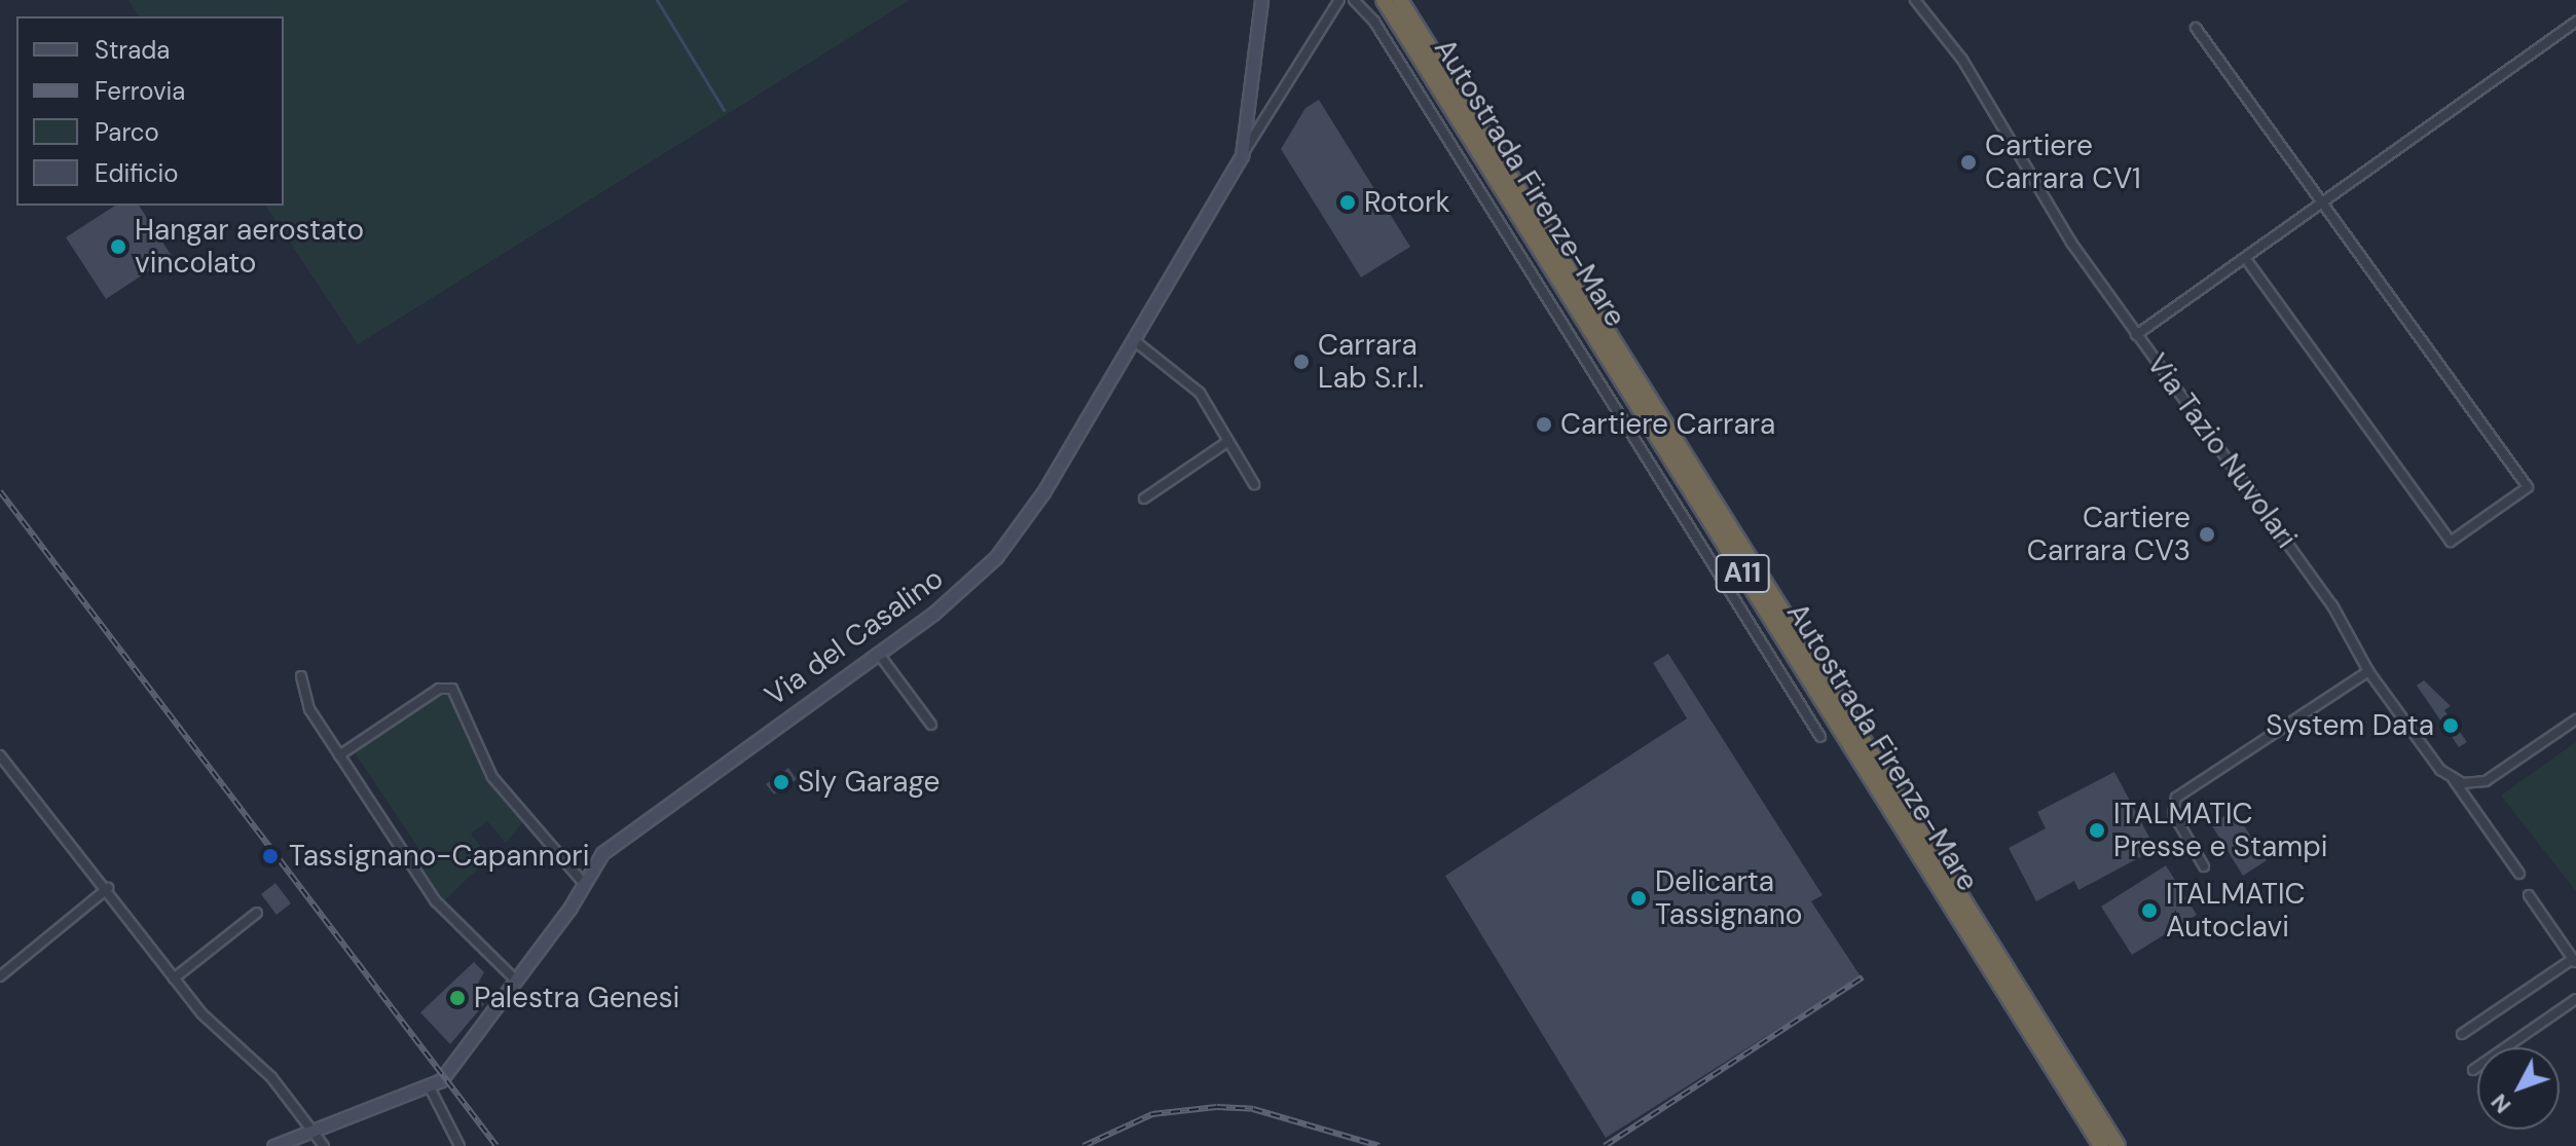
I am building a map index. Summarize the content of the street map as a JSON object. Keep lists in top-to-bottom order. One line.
{"streets":{"highway":["Autostrada Firenze-Mare","A11"],"street":["Via Tazio Nuvolari","Via del Casalino"]},"places":["Cartiere Carrara CV1","Rotork","Hangar aerostato vincolato","Carrara Lab S.r.l.","Cartiere Carrara","Cartiere Carrara CV3","System Data","Sly Garage","ITALMATIC Presse e Stampi","Tassignano-Capannori","Delicarta Tassignano","ITALMATIC Autoclavi","Palestra Genesi"],"legend":["Strada","Ferrovia","Parco","Edificio"],"north":"bottom left"}
